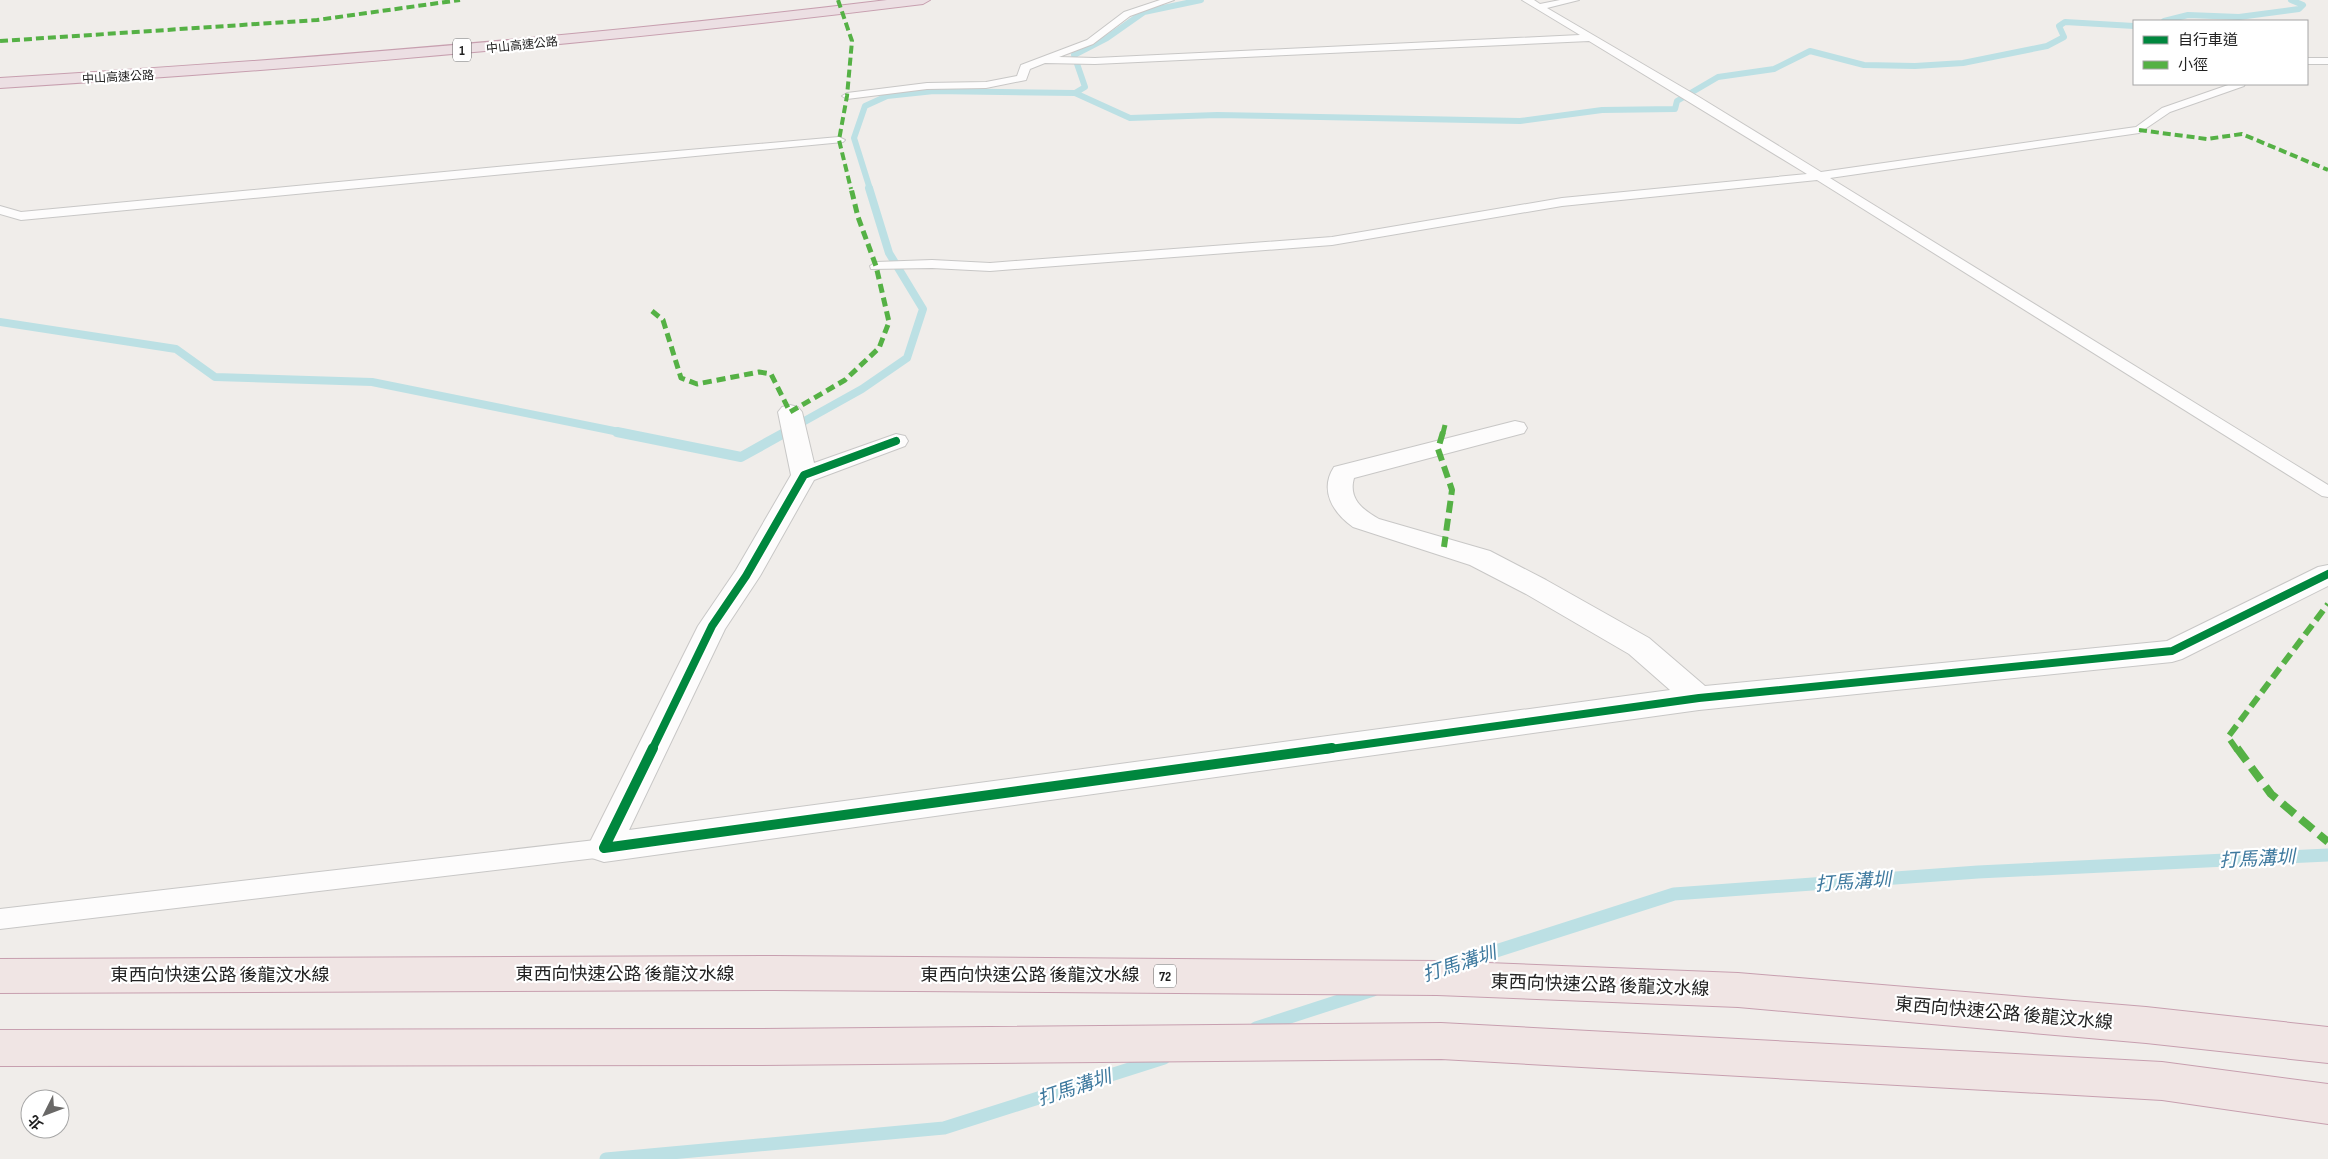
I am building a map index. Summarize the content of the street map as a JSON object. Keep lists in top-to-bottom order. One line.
{"streets":{"highway":["中山高速公路","1","東西向快速公路 後龍汶水線","72"]},"water":["打馬溝圳"],"legend":["自行車道","小徑"],"north":"bottom left"}
